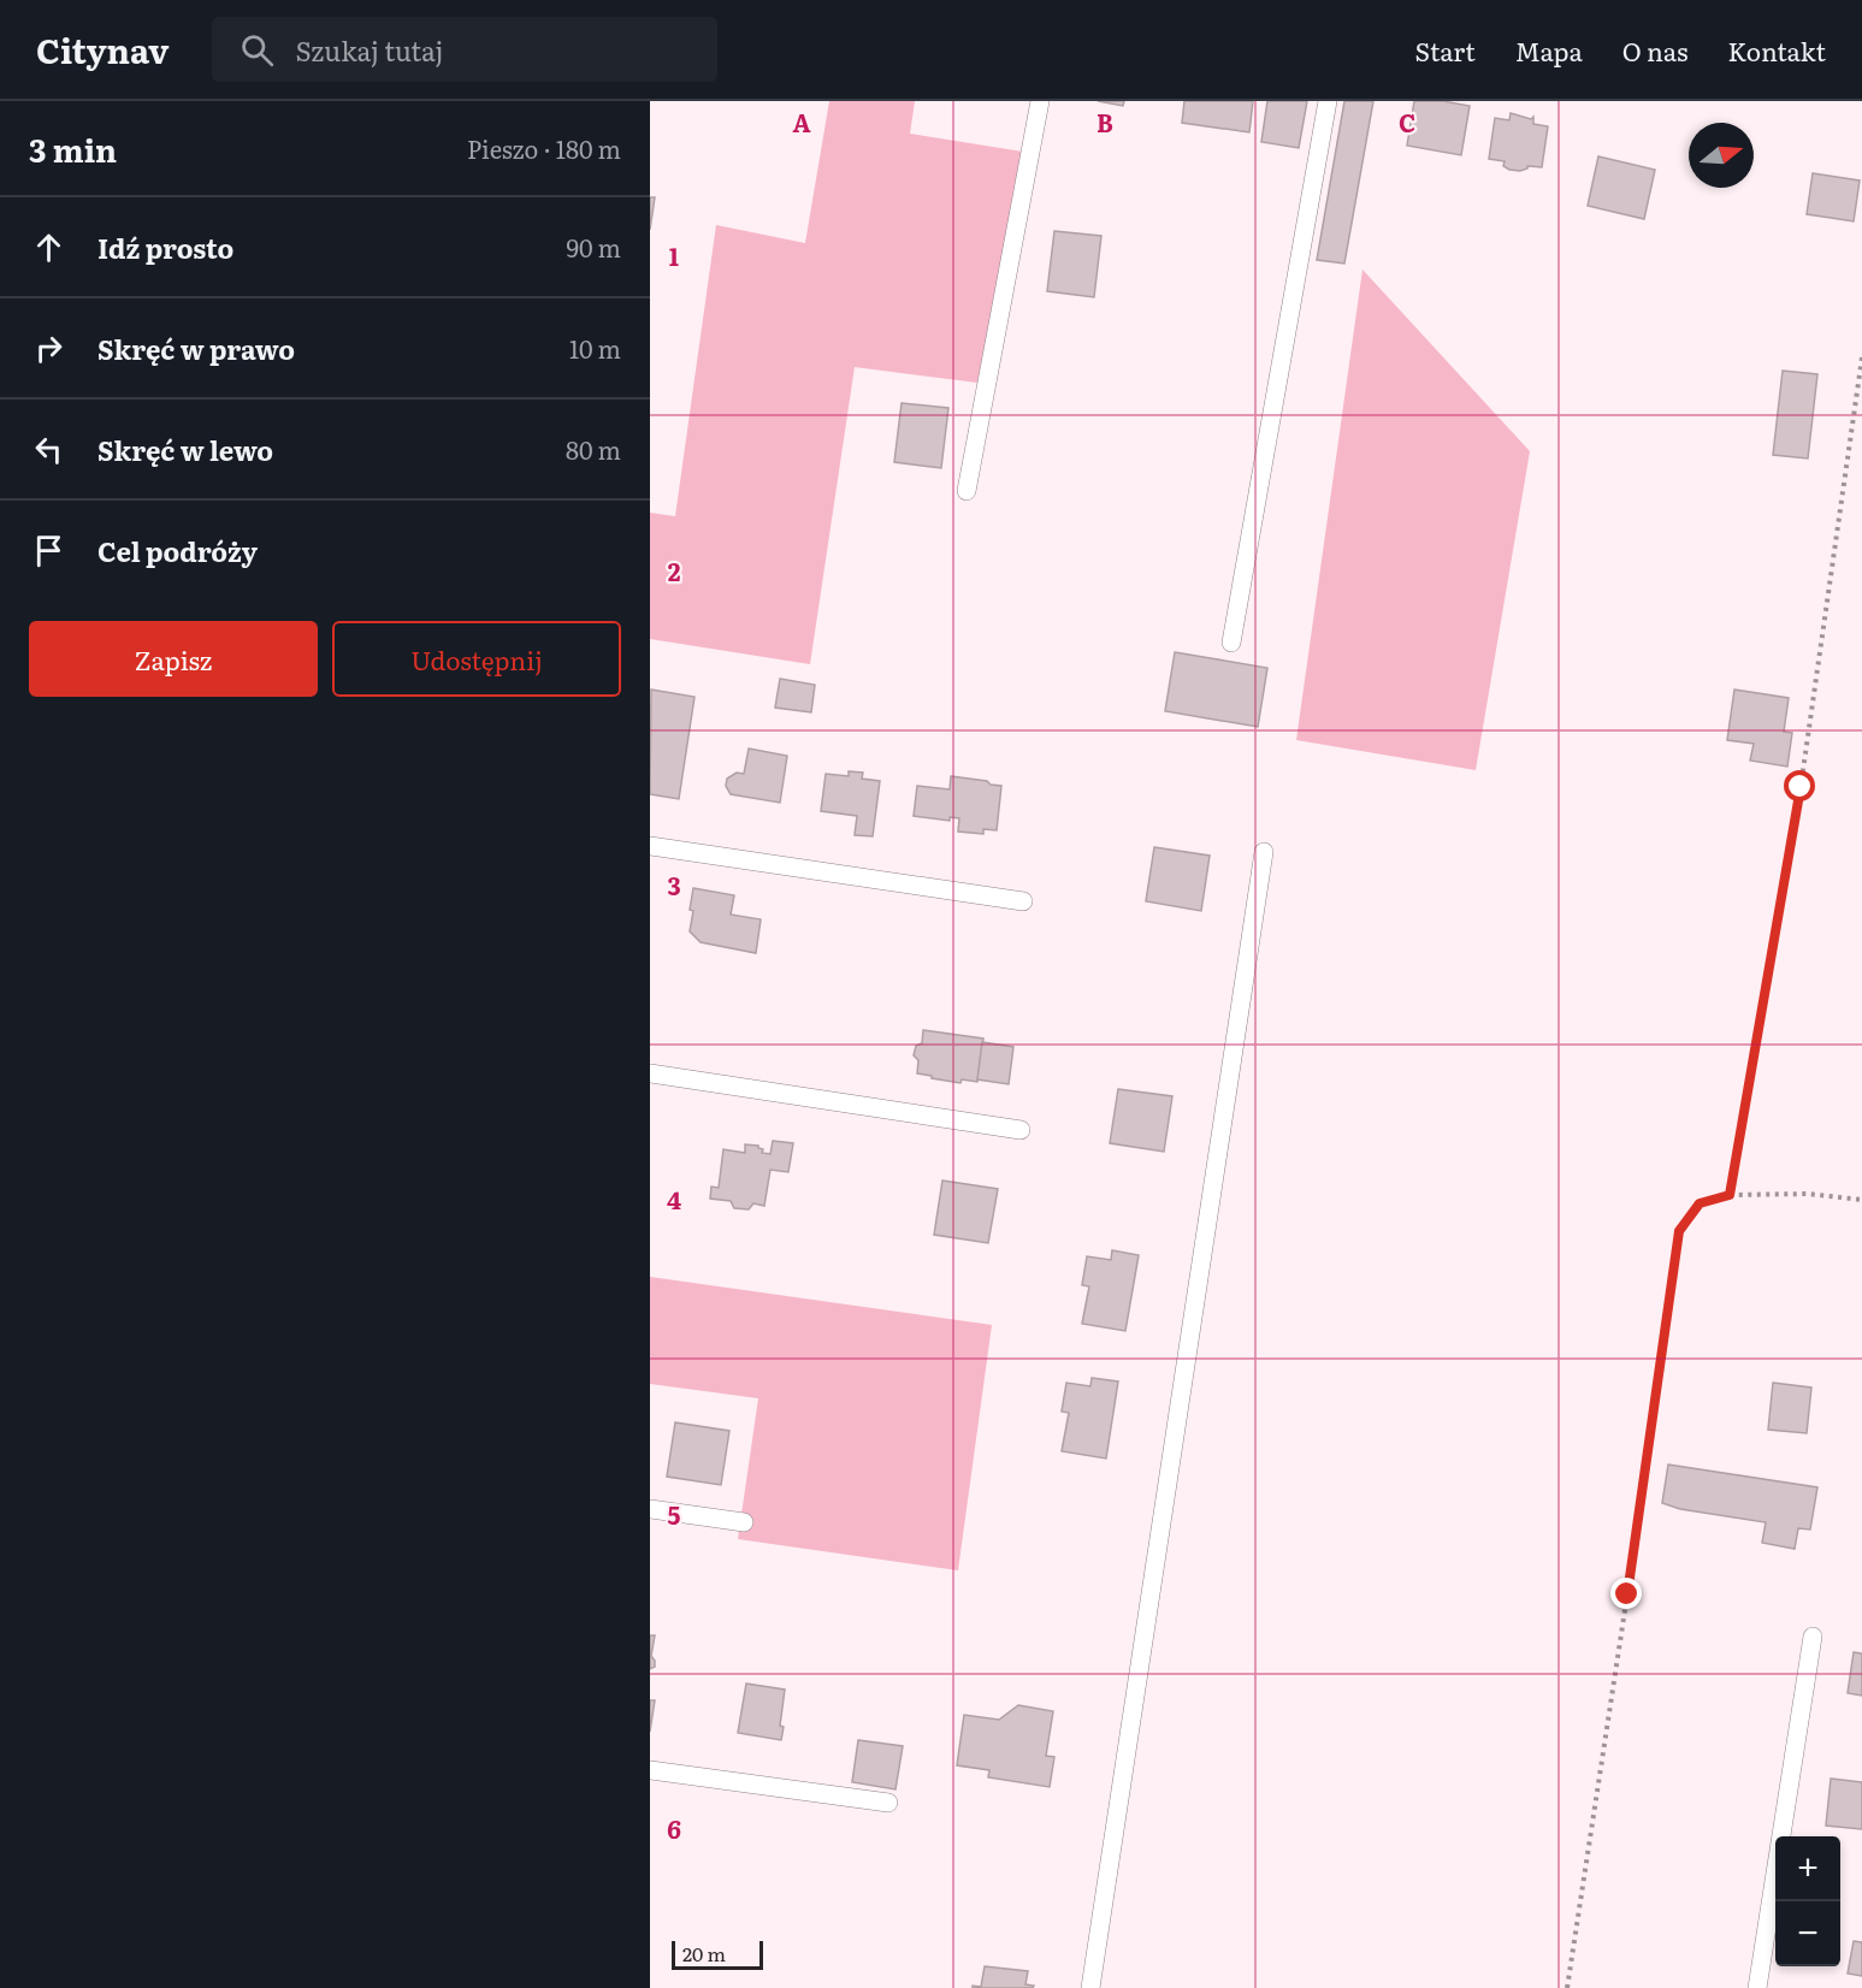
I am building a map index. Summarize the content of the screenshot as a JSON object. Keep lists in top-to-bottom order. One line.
{"scale_bar":"20 m","north":"right","page":{"header":"Citynav","search":"Szukaj tutaj","nav":["Start","Mapa","O nas","Kontakt"],"heading":["3 min","Pieszo · 180 m"],"list":[["Idź prosto","90 m"],["Skręć w prawo","10 m"],["Skręć w lewo","80 m"],"Cel podróży"],"buttons":["Zapisz","Udostępnij"],"map_buttons":["+","−"],"scale":"20 m"},"grid":{"columns":["A","B","C"],"rows":["1","2","3","4","5","6"]}}
